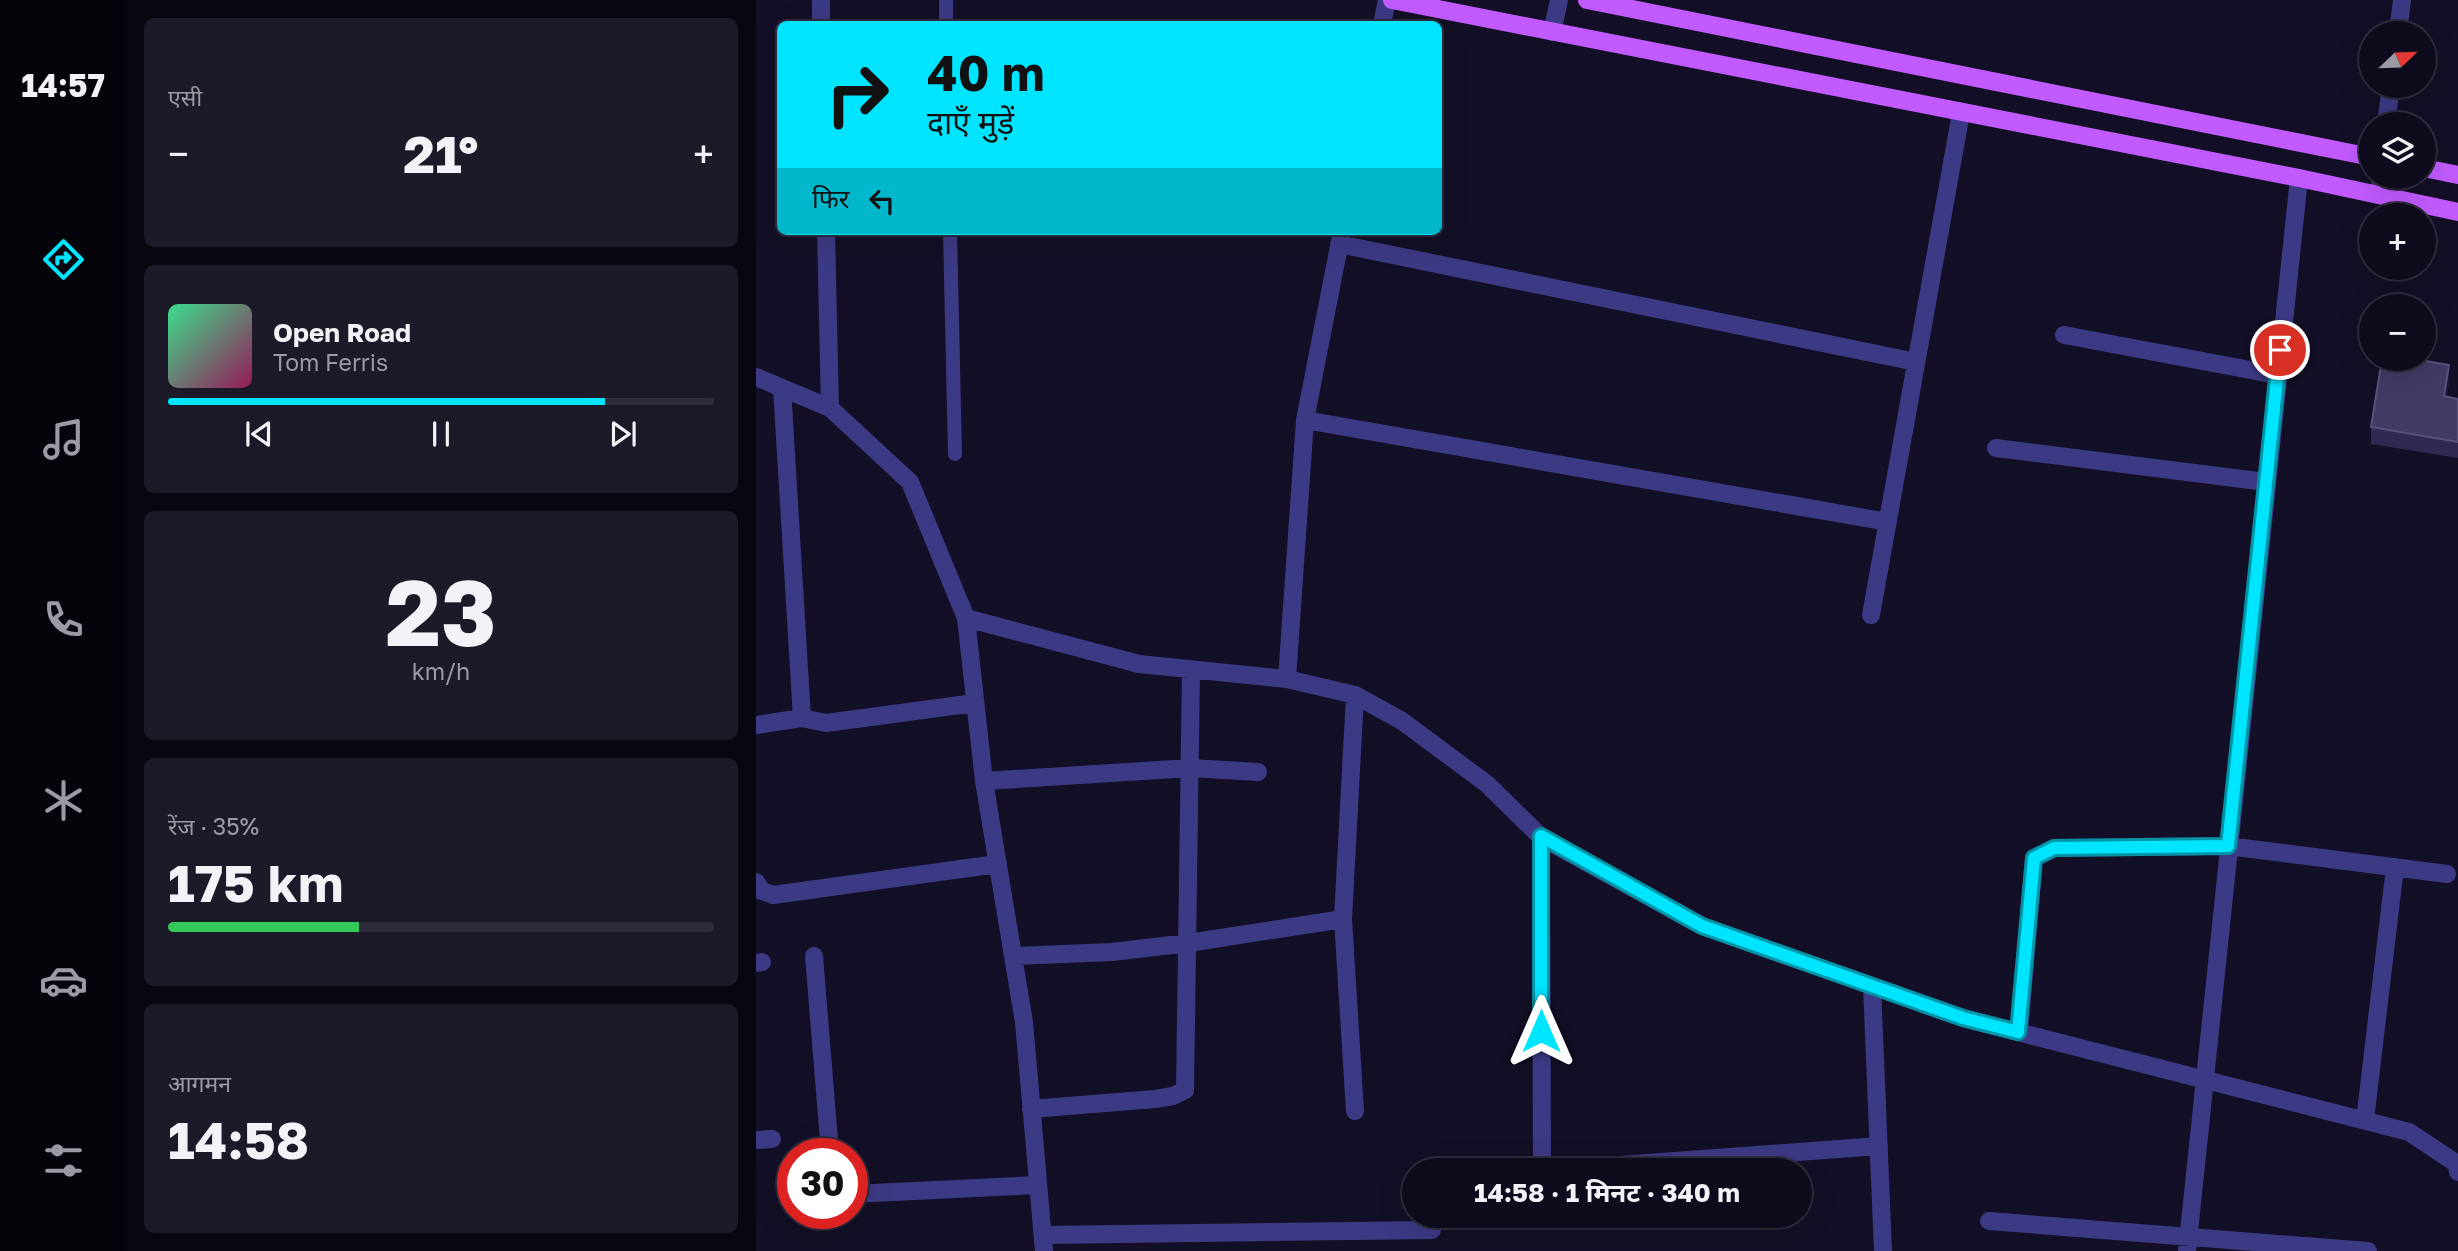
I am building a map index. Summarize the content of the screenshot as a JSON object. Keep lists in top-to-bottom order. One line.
{"north":"top right","page":{"tabs":"14:57","tile":["एसी",["23","km/h"],["रेंज · 35%","175 km"],["आगमन","14:58"]],"map_buttons":["+","−"],"turn":["40 m","दाएँ मुड़ें"],"heat":["−","21°","+"],"then":"फिर","song":["Open Road","Tom Ferris"],"limit":"30","trip":"14:58 · 1 मिनट · 340 m"}}
